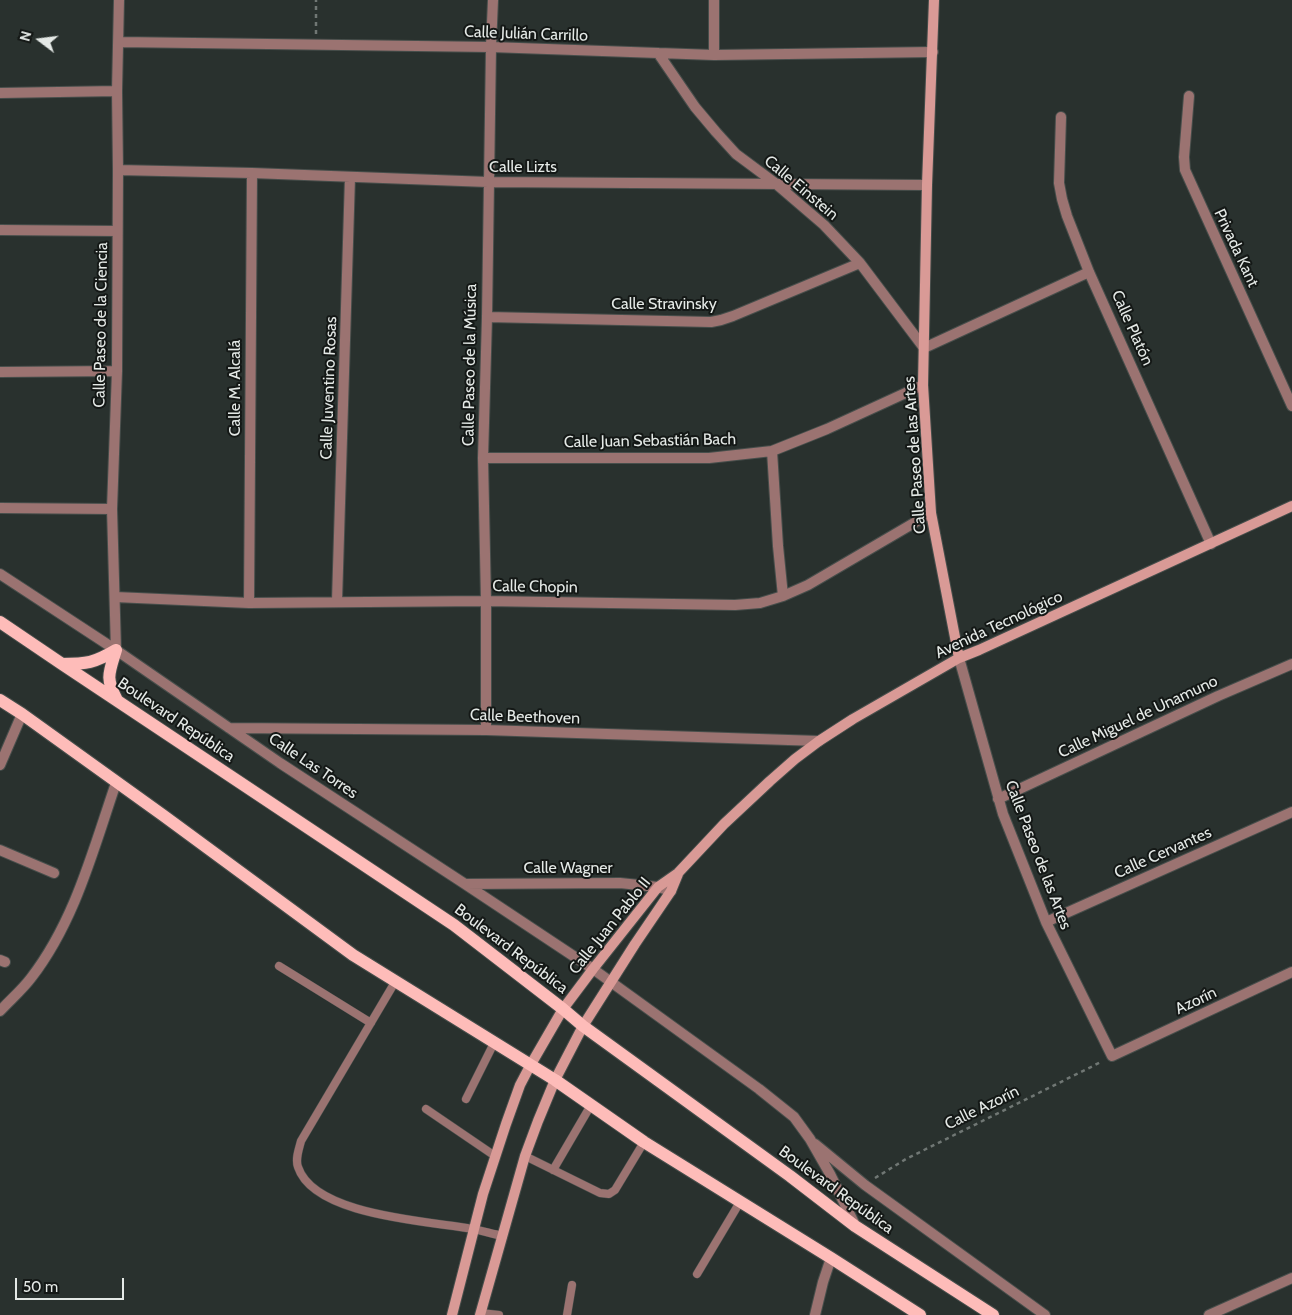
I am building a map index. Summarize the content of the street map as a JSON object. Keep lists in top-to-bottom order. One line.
{"streets":{"main road":["Calle Paseo de las Artes","Avenida Tecnológico","Boulevard República","Calle Juan Pablo II"],"street":["Calle Julián Carrillo","Calle Lizts","Calle Einstein","Privada Kant","Calle Stravinsky","Calle Paseo de la Ciencia","Calle Platón","Calle Paseo de la Música","Calle M. Alcalá","Calle Juventino Rosas","Calle Juan Sebastián Bach","Calle Chopin","Calle Beethoven","Calle Miguel de Unamuno","Calle Las Torres","Calle Cervantes","Calle Wagner","Azorín"],"path":["Calle Azorín"]},"crossings":[["Calle Julián Carrillo","Calle Einstein"],["Calle Julián Carrillo","Calle Paseo de la Ciencia"],["Calle Julián Carrillo","Calle Paseo de la Música"],["Calle Julián Carrillo","Calle Paseo de las Artes"],["Calle Lizts","Calle Einstein"],["Calle Lizts","Calle Paseo de la Ciencia"],["Calle Lizts","Calle Paseo de la Música"],["Calle Lizts","Calle M. Alcalá"],["Calle Lizts","Calle Juventino Rosas"],["Calle Lizts","Calle Paseo de las Artes"],["Calle Einstein","Calle Stravinsky"],["Calle Einstein","Calle Paseo de las Artes"],["Calle Stravinsky","Calle Paseo de la Música"],["Calle Paseo de la Ciencia","Calle Chopin"],["Calle Paseo de la Ciencia","Calle Las Torres"],["Calle Platón","Avenida Tecnológico"],["Calle Paseo de la Música","Calle Juan Sebastián Bach"],["Calle Paseo de la Música","Calle Chopin"],["Calle Paseo de la Música","Calle Beethoven"],["Calle M. Alcalá","Calle Chopin"],["Calle Juventino Rosas","Calle Chopin"],["Calle Juan Sebastián Bach","Calle Paseo de las Artes"],["Calle Paseo de las Artes","Calle Chopin"],["Calle Paseo de las Artes","Avenida Tecnológico"],["Calle Paseo de las Artes","Calle Miguel de Unamuno"],["Calle Paseo de las Artes","Calle Cervantes"],["Calle Paseo de las Artes","Azorín"],["Calle Paseo de las Artes","Calle Azorín"],["Avenida Tecnológico","Calle Beethoven"],["Avenida Tecnológico","Calle Juan Pablo II"],["Calle Beethoven","Calle Las Torres"],["Boulevard República","Calle Juan Pablo II"],["Calle Las Torres","Calle Wagner"],["Calle Las Torres","Calle Juan Pablo II"],["Calle Wagner","Calle Juan Pablo II"],["Azorín","Calle Azorín"]],"scale_bar":"50 m","north":"left"}
